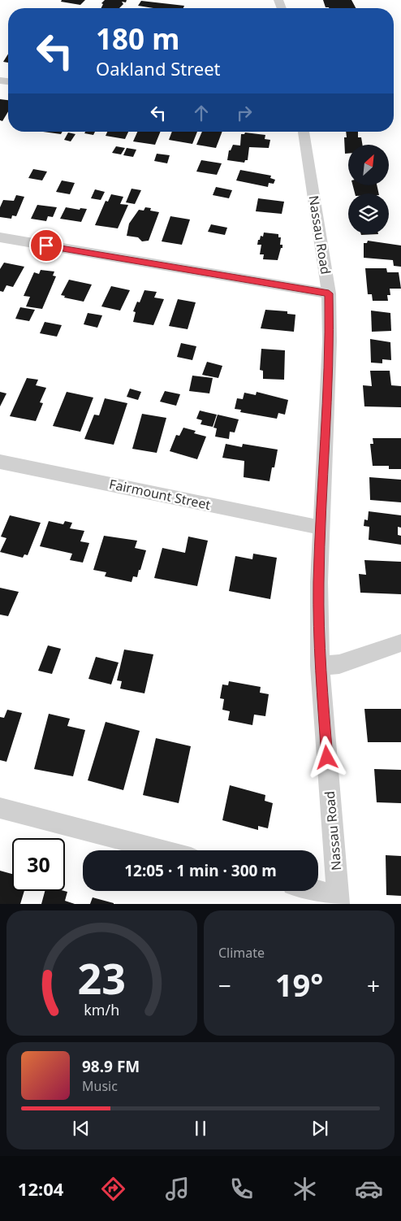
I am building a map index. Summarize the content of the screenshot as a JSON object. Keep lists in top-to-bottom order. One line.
{"streets":{"street":["Nassau Road","Fairmount Street"]},"crossings":[["Nassau Road","Fairmount Street"]],"north":"top right","page":{"turn":["180 m","Oakland Street"],"limit":"30","trip":"12:05 · 1 min · 300 m","tile":"Climate","heat":["−","19°","+"],"song":["98.9 FM","Music"],"tabs":"12:04","gauge":["23","km/h"]}}
